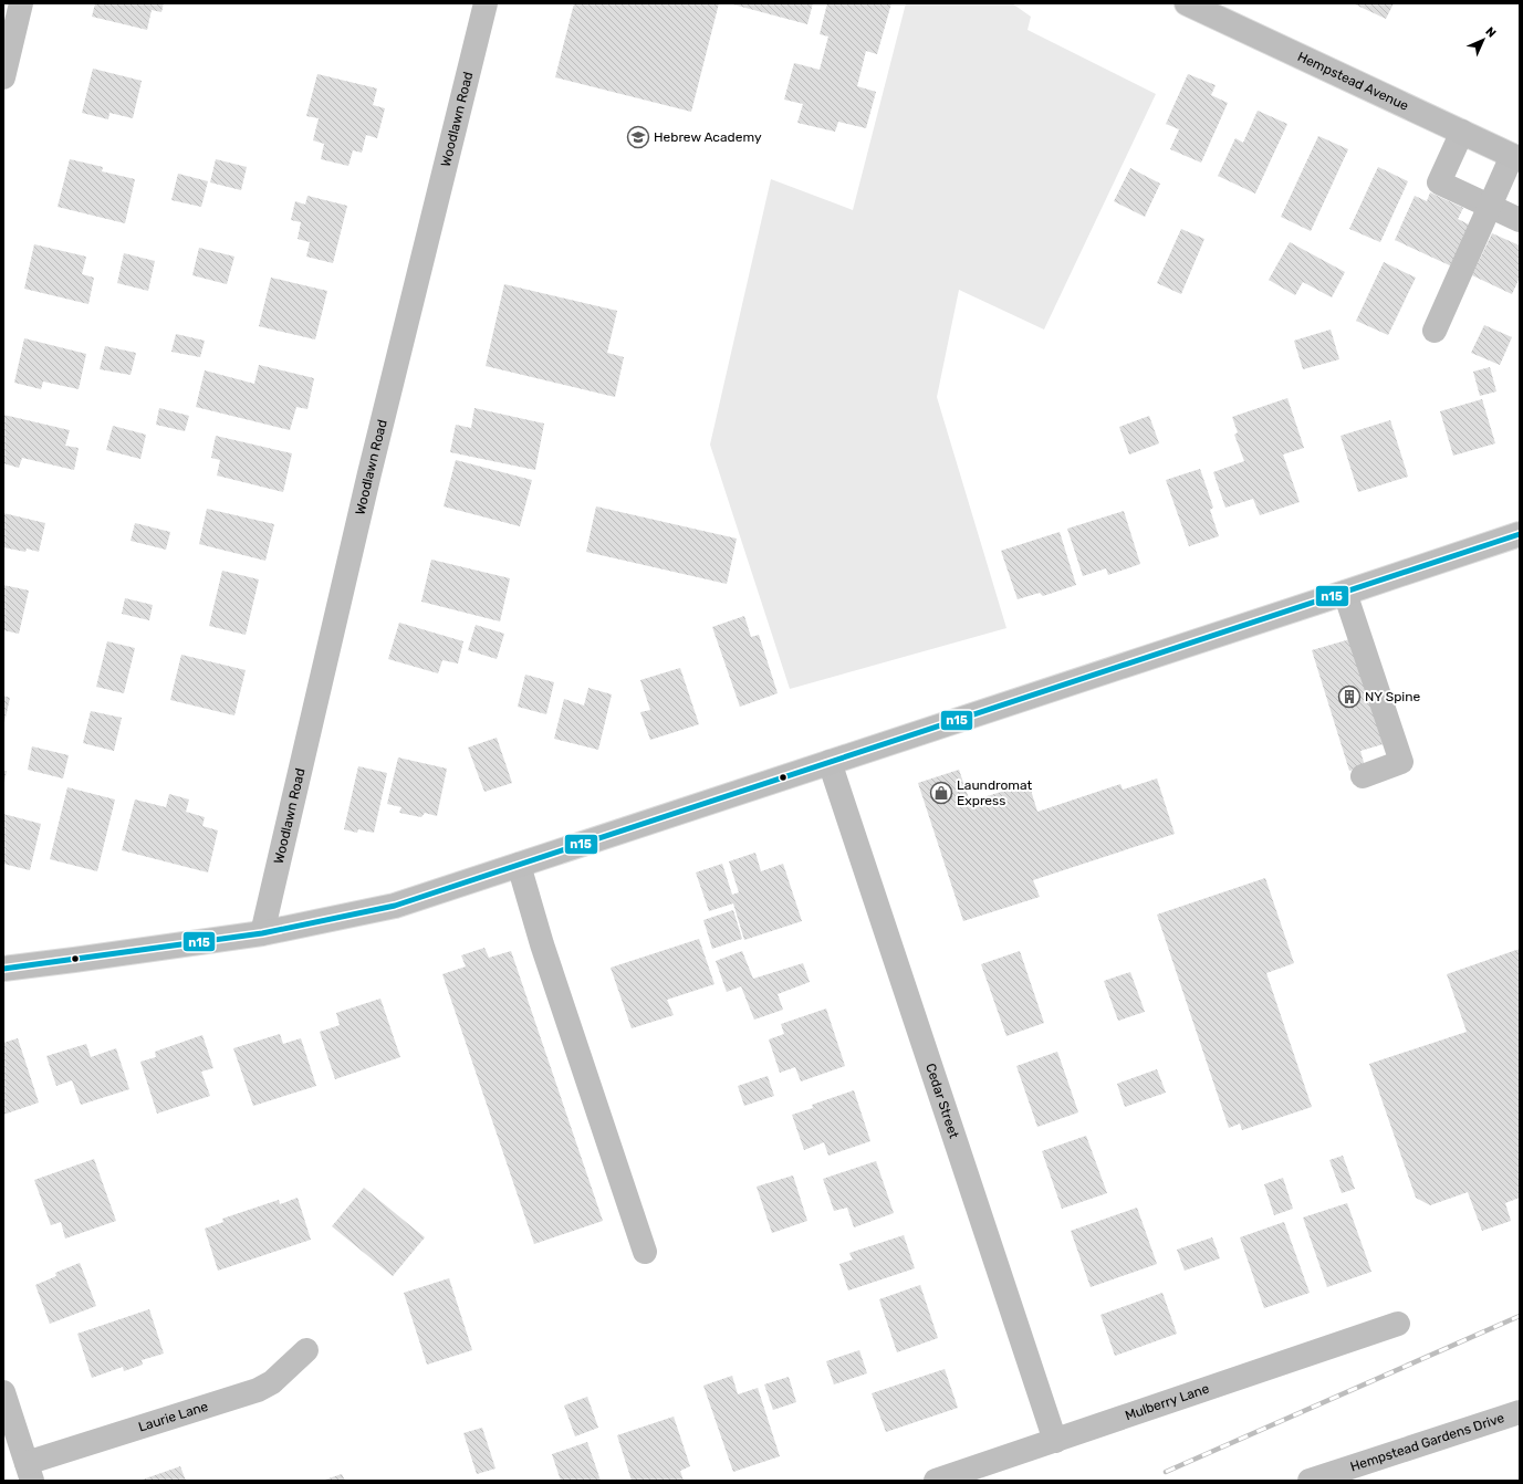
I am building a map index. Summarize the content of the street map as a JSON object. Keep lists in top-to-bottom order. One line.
{"streets":{"main road":["Hempstead Avenue"],"street":["Woodlawn Road","Cedar Street","Mulberry Lane","Laurie Lane","Hempstead Gardens Drive"]},"crossings":[["Cedar Street","Mulberry Lane"]],"places":{"school or university":["Hebrew Academy"],"building":["NY Spine"],"shop":["Laundromat Express"]},"lines":["transit line n15"],"north":"top right"}
